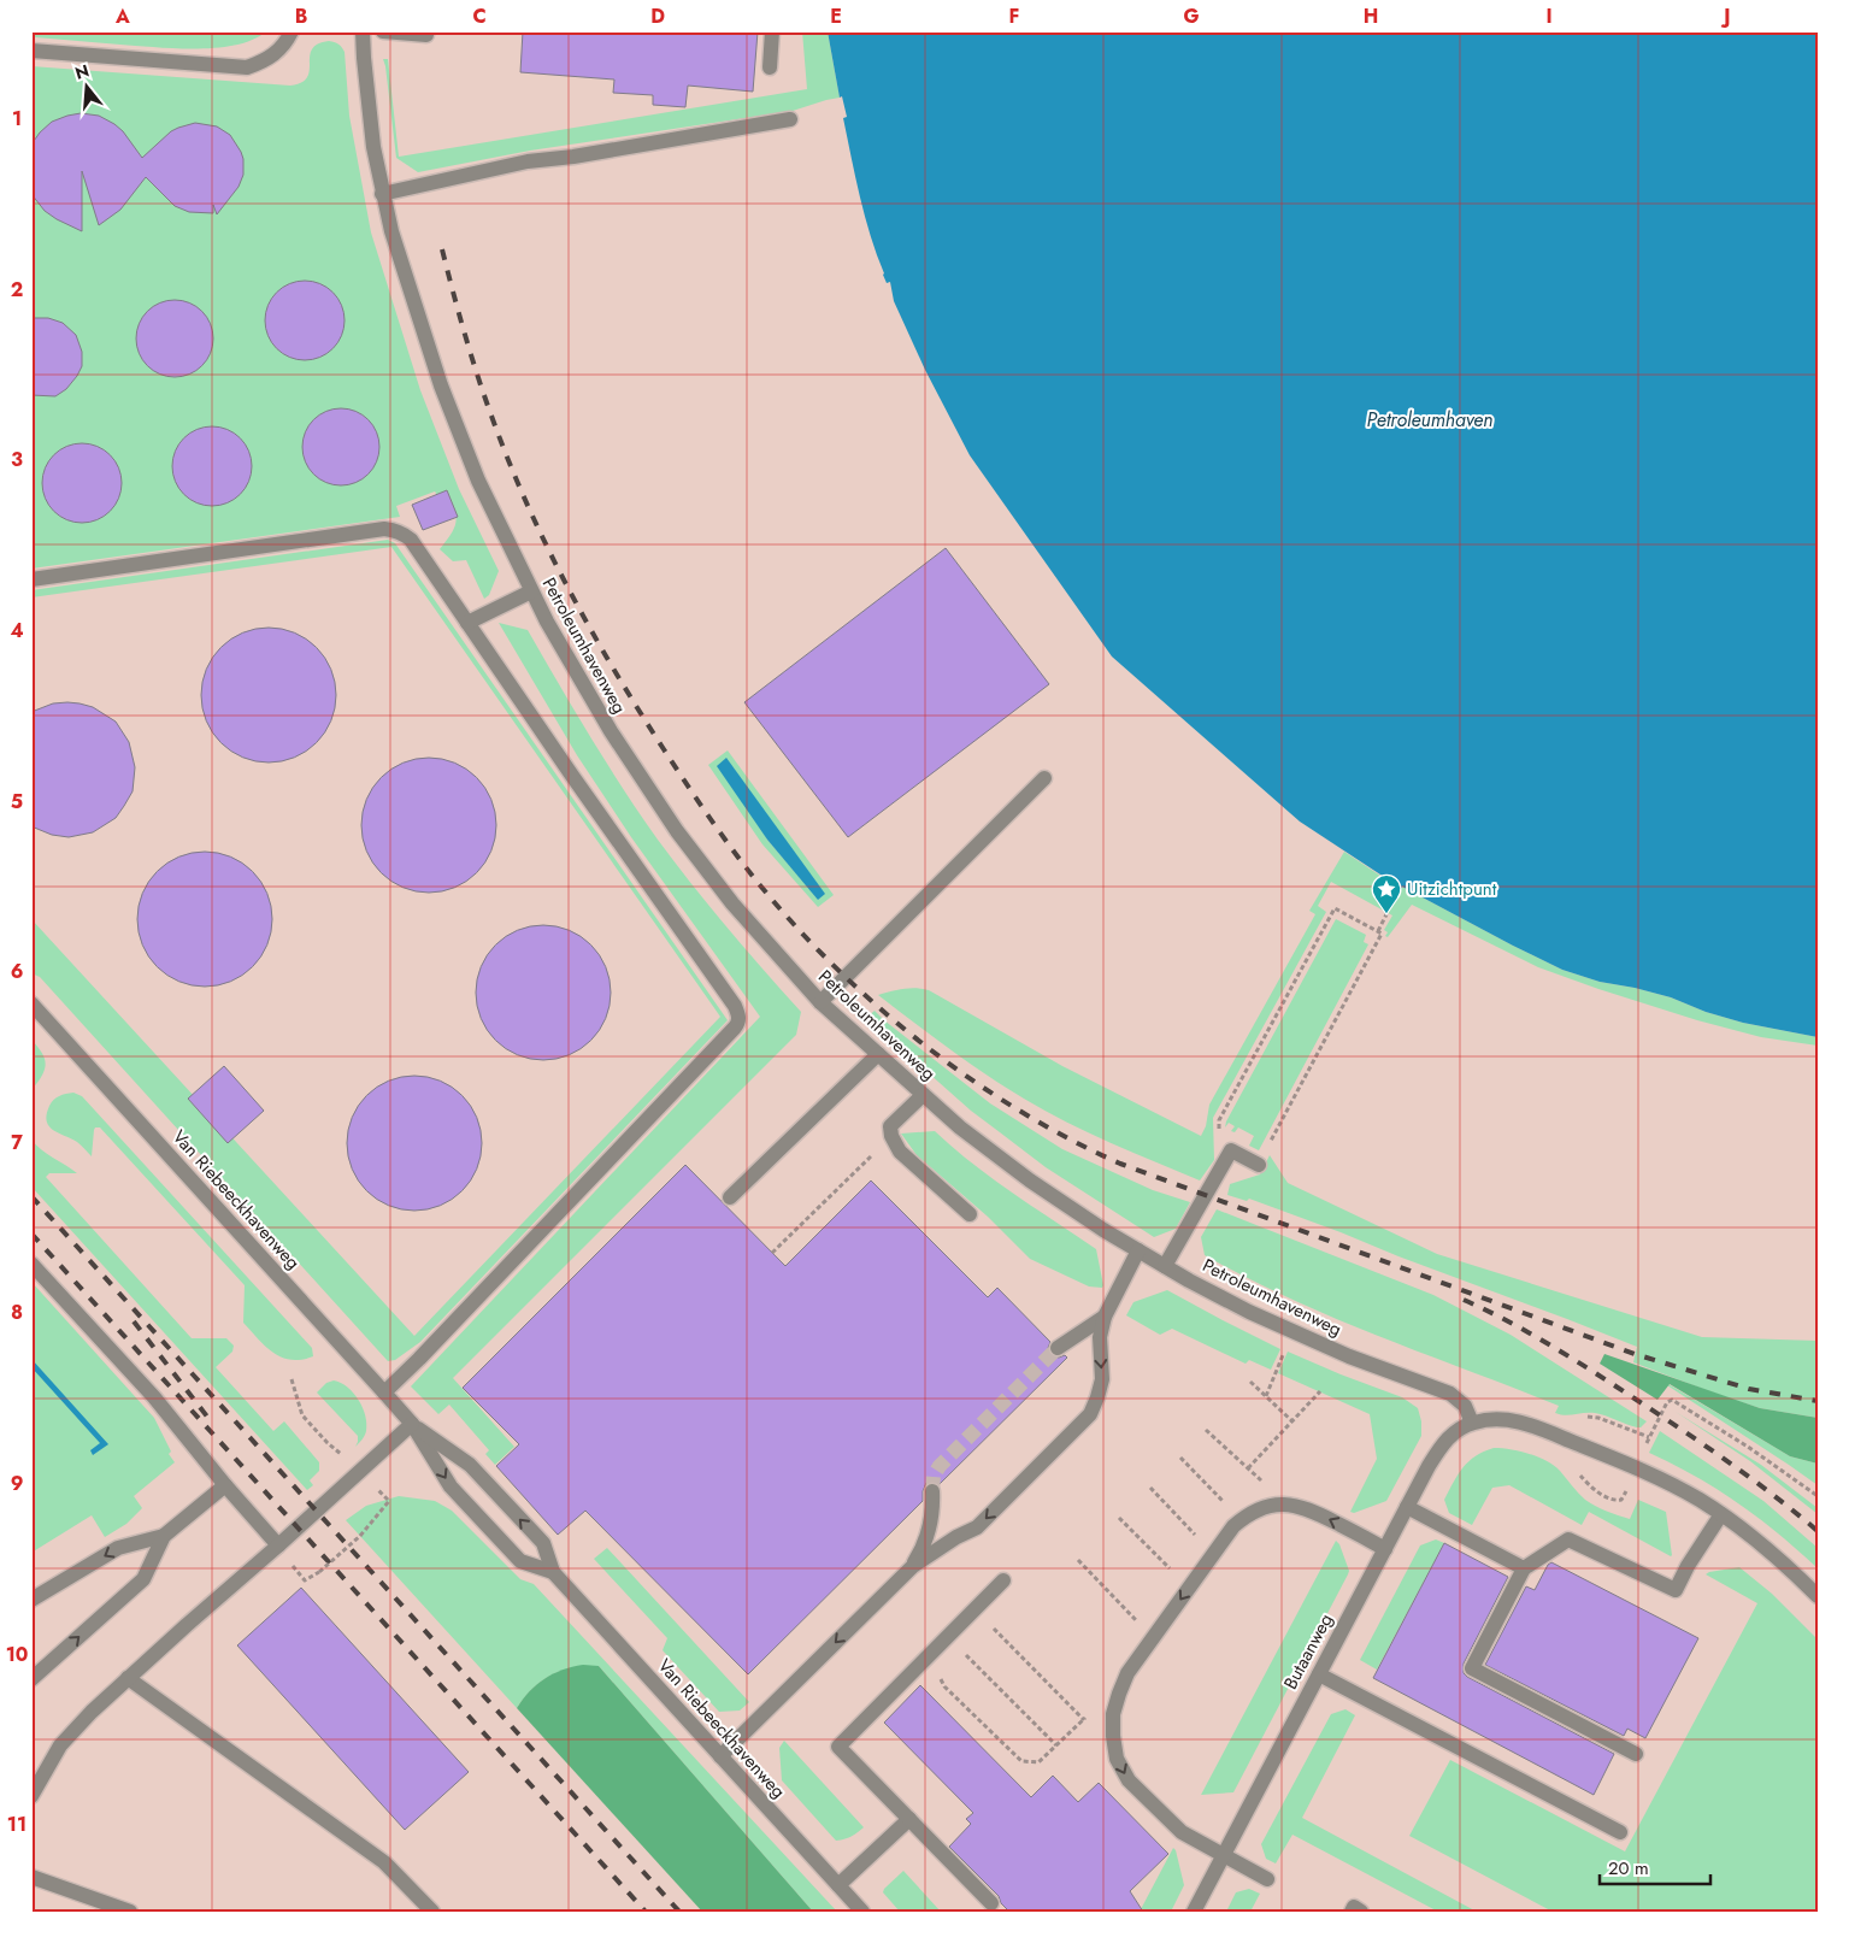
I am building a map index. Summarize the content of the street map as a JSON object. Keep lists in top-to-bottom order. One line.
{"streets":{"street":["Petroleumhavenweg","Van Riebeeckhavenweg","Butaanweg"]},"crossings":[["Petroleumhavenweg","Butaanweg"]],"water":["Petroleumhaven"],"places":{"place":["Uitzichtpunt"]},"scale_bar":"20 m","north":"top","grid":{"columns":["A","B","C","D","E","F","G","H","I","J"],"rows":["1","2","3","4","5","6","7","8","9","10","11"]}}
